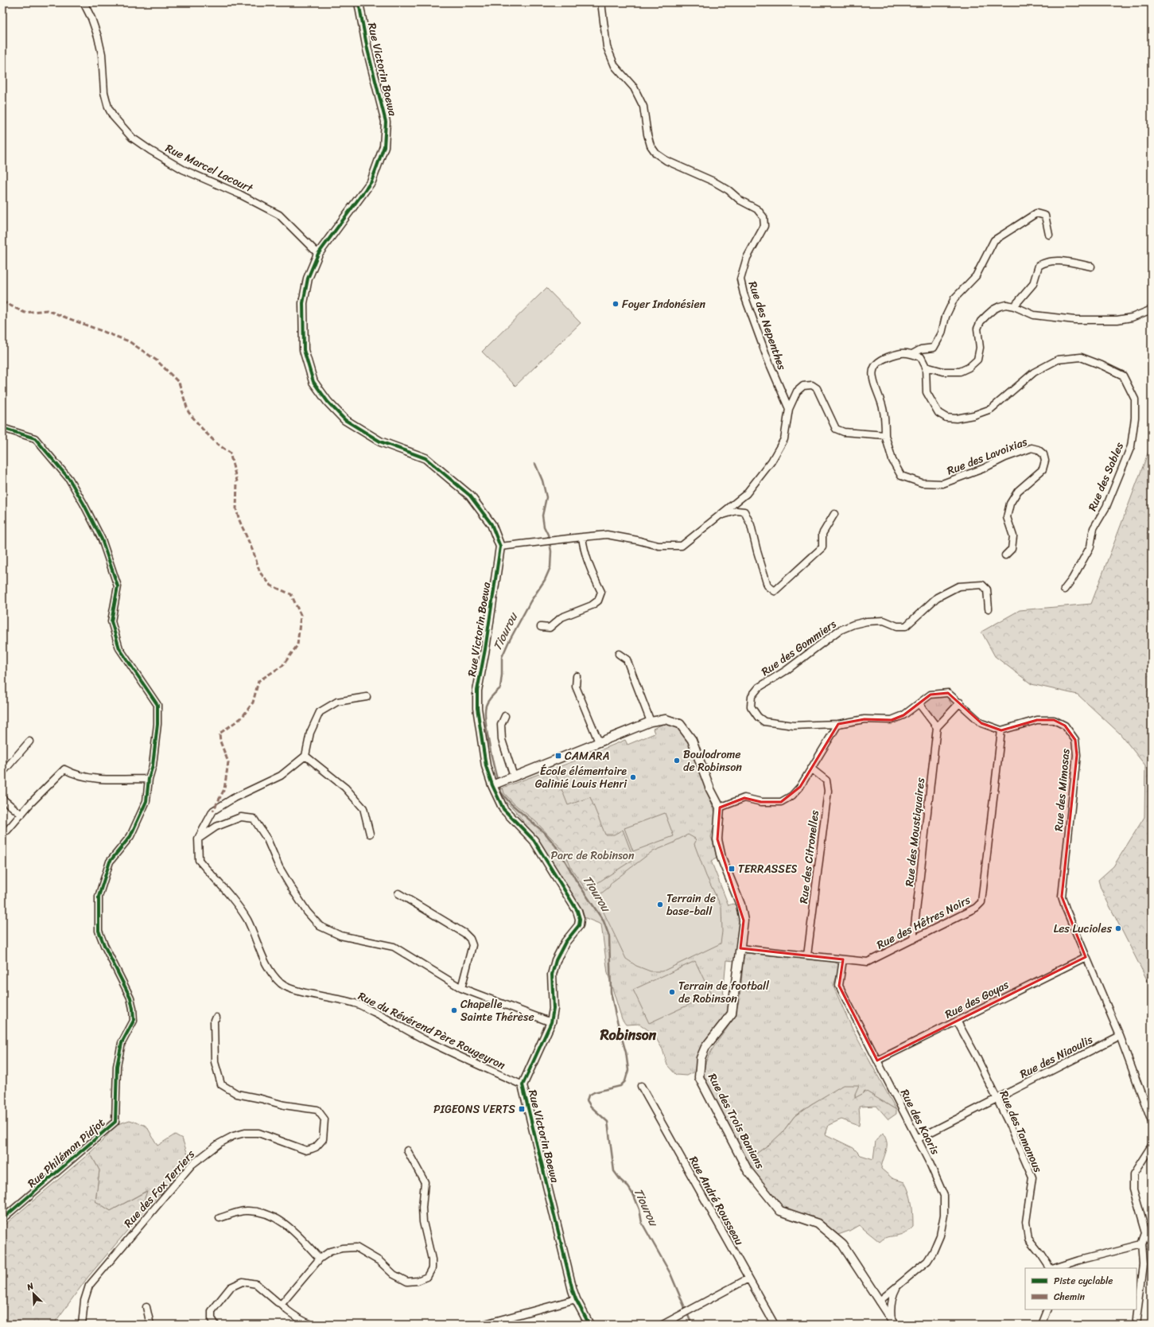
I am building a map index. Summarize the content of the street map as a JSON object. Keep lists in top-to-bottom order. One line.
{"streets":{"street":["Rue Victorin Boewa","Rue Marcel Lacourt","Rue des Nepenthes","Rue des Lavoixias","Rue des Sables","Rue des Gommiers","Rue des Mimosas","Rue des Moustiquaires","Rue des Citronelles","Rue des Hêtres Noirs","Rue des Goyas","Rue du Révérend Père Rougeyron","Rue des Niaoulis","Rue des Trois Banians","Rue des Kaoris","Rue des Tamanous","Rue Philémon Pidjot","Rue des Fox Terriers","Rue André Rousseau"]},"crossings":[["Rue Victorin Boewa","Rue Marcel Lacourt"],["Rue Victorin Boewa","Rue du Révérend Père Rougeyron"],["Rue des Mimosas","Rue des Hêtres Noirs"],["Rue des Mimosas","Rue des Goyas"],["Rue des Mimosas","Rue des Niaoulis"],["Rue des Moustiquaires","Rue des Hêtres Noirs"],["Rue des Citronelles","Rue des Hêtres Noirs"],["Rue des Hêtres Noirs","Rue des Trois Banians"],["Rue des Hêtres Noirs","Rue des Kaoris"],["Rue des Goyas","Rue des Kaoris"],["Rue des Goyas","Rue des Tamanous"],["Rue des Niaoulis","Rue des Kaoris"],["Rue des Niaoulis","Rue des Tamanous"],["Rue des Trois Banians","Rue des Kaoris"]],"districts":["Robinson"],"water":["Tiourou"],"parks":["Parc de Robinson"],"places":{"other":["Foyer Indonésien","Boulodrome de Robinson","École élémentaire Galinié Louis Henri","Terrain de base-ball","Les Lucioles","Terrain de football de Robinson","Chapelle Sainte Thérèse"],"transit":["CAMARA","TERRASSES","PIGEONS VERTS"]},"legend":["Piste cyclable","Chemin"],"north":"top left"}
